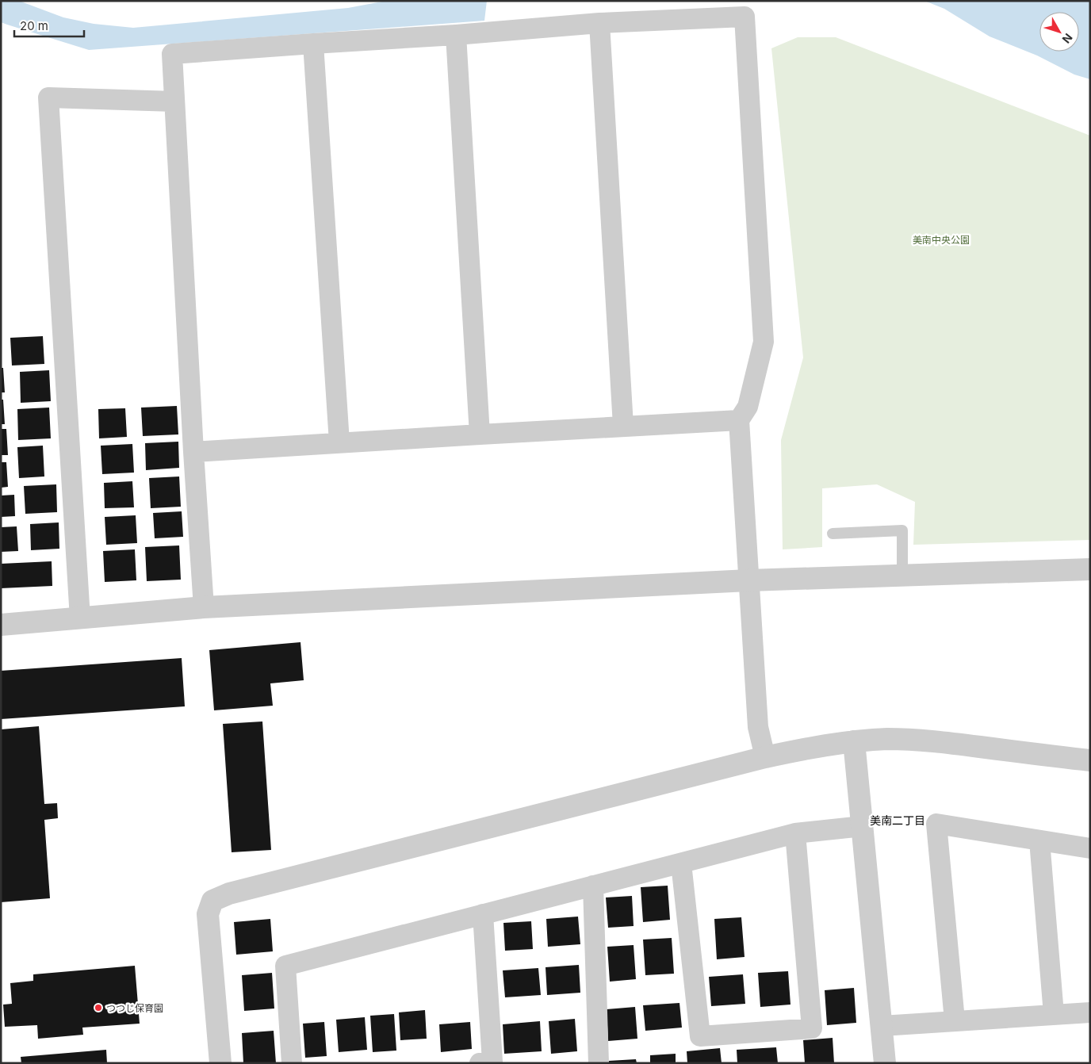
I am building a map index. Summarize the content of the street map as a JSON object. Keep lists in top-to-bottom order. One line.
{"districts":["美南二丁目"],"parks":["美南中央公園"],"places":["つつじ保育園"],"scale_bar":"20 m","north":"bottom right"}
